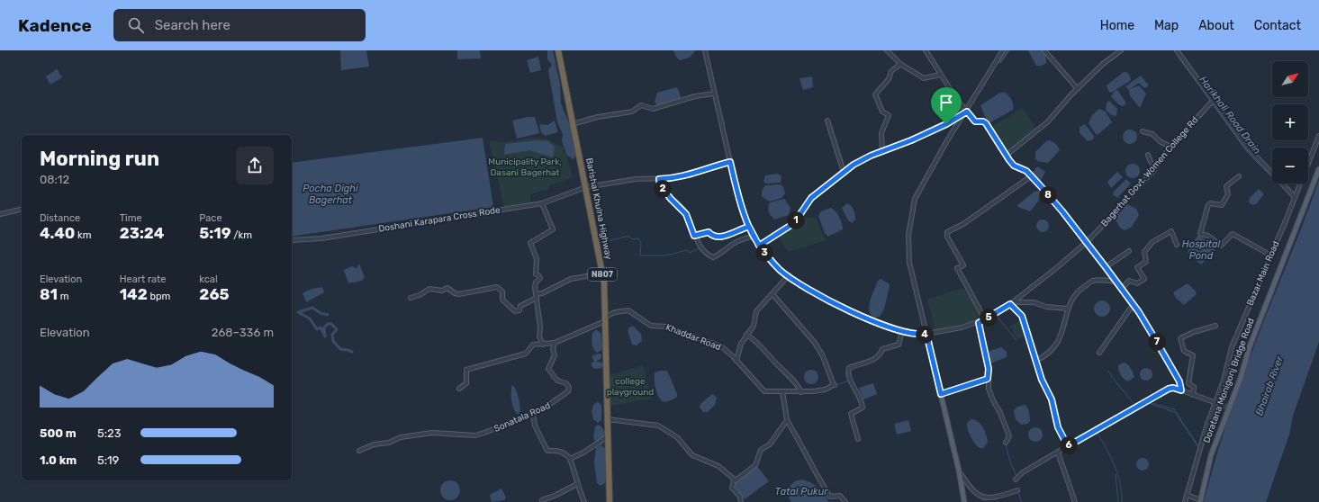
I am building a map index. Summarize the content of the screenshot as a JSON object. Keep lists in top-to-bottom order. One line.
{"streets":{"highway":["Barishal Khulna Highway","N807"],"main road":["Doratana Monigonj Bridge Road"],"street":["Bagerhat Govt. Women College Rd","Doshani Karapara Cross Rode","Bazar Main Road","Khaddar Road","Sonatala Road"]},"crossings":[["Barishal Khulna Highway","Doshani Karapara Cross Rode"],["Barishal Khulna Highway","Khaddar Road"]],"water":["Harikhali Road Drain","Pocha Dighi Bagerhat","Hospital Pond","Bhairab River","Tatal Pukur"],"parks":["Municipality Park, Dasani Bagerhat","college playground"],"north":"top right","page":{"header":"Kadence","search":"Search here","nav":["Home","Map","About","Contact"],"map_buttons":["+","−"],"heading":["Morning run","08:12"],"pins":["2","8","1","3","5","4","7","6"],"stats":[["Distance","4.40 km"],["Time","23:24"],["Pace","5:19 /km"],["Elevation","81 m"],["Heart rate","142 bpm"],["kcal","265"]],"chart":["Elevation","268–336 m"],"list":[{"name":"500 m","note":"5:23"},{"name":"1.0 km","note":"5:19"}]}}
